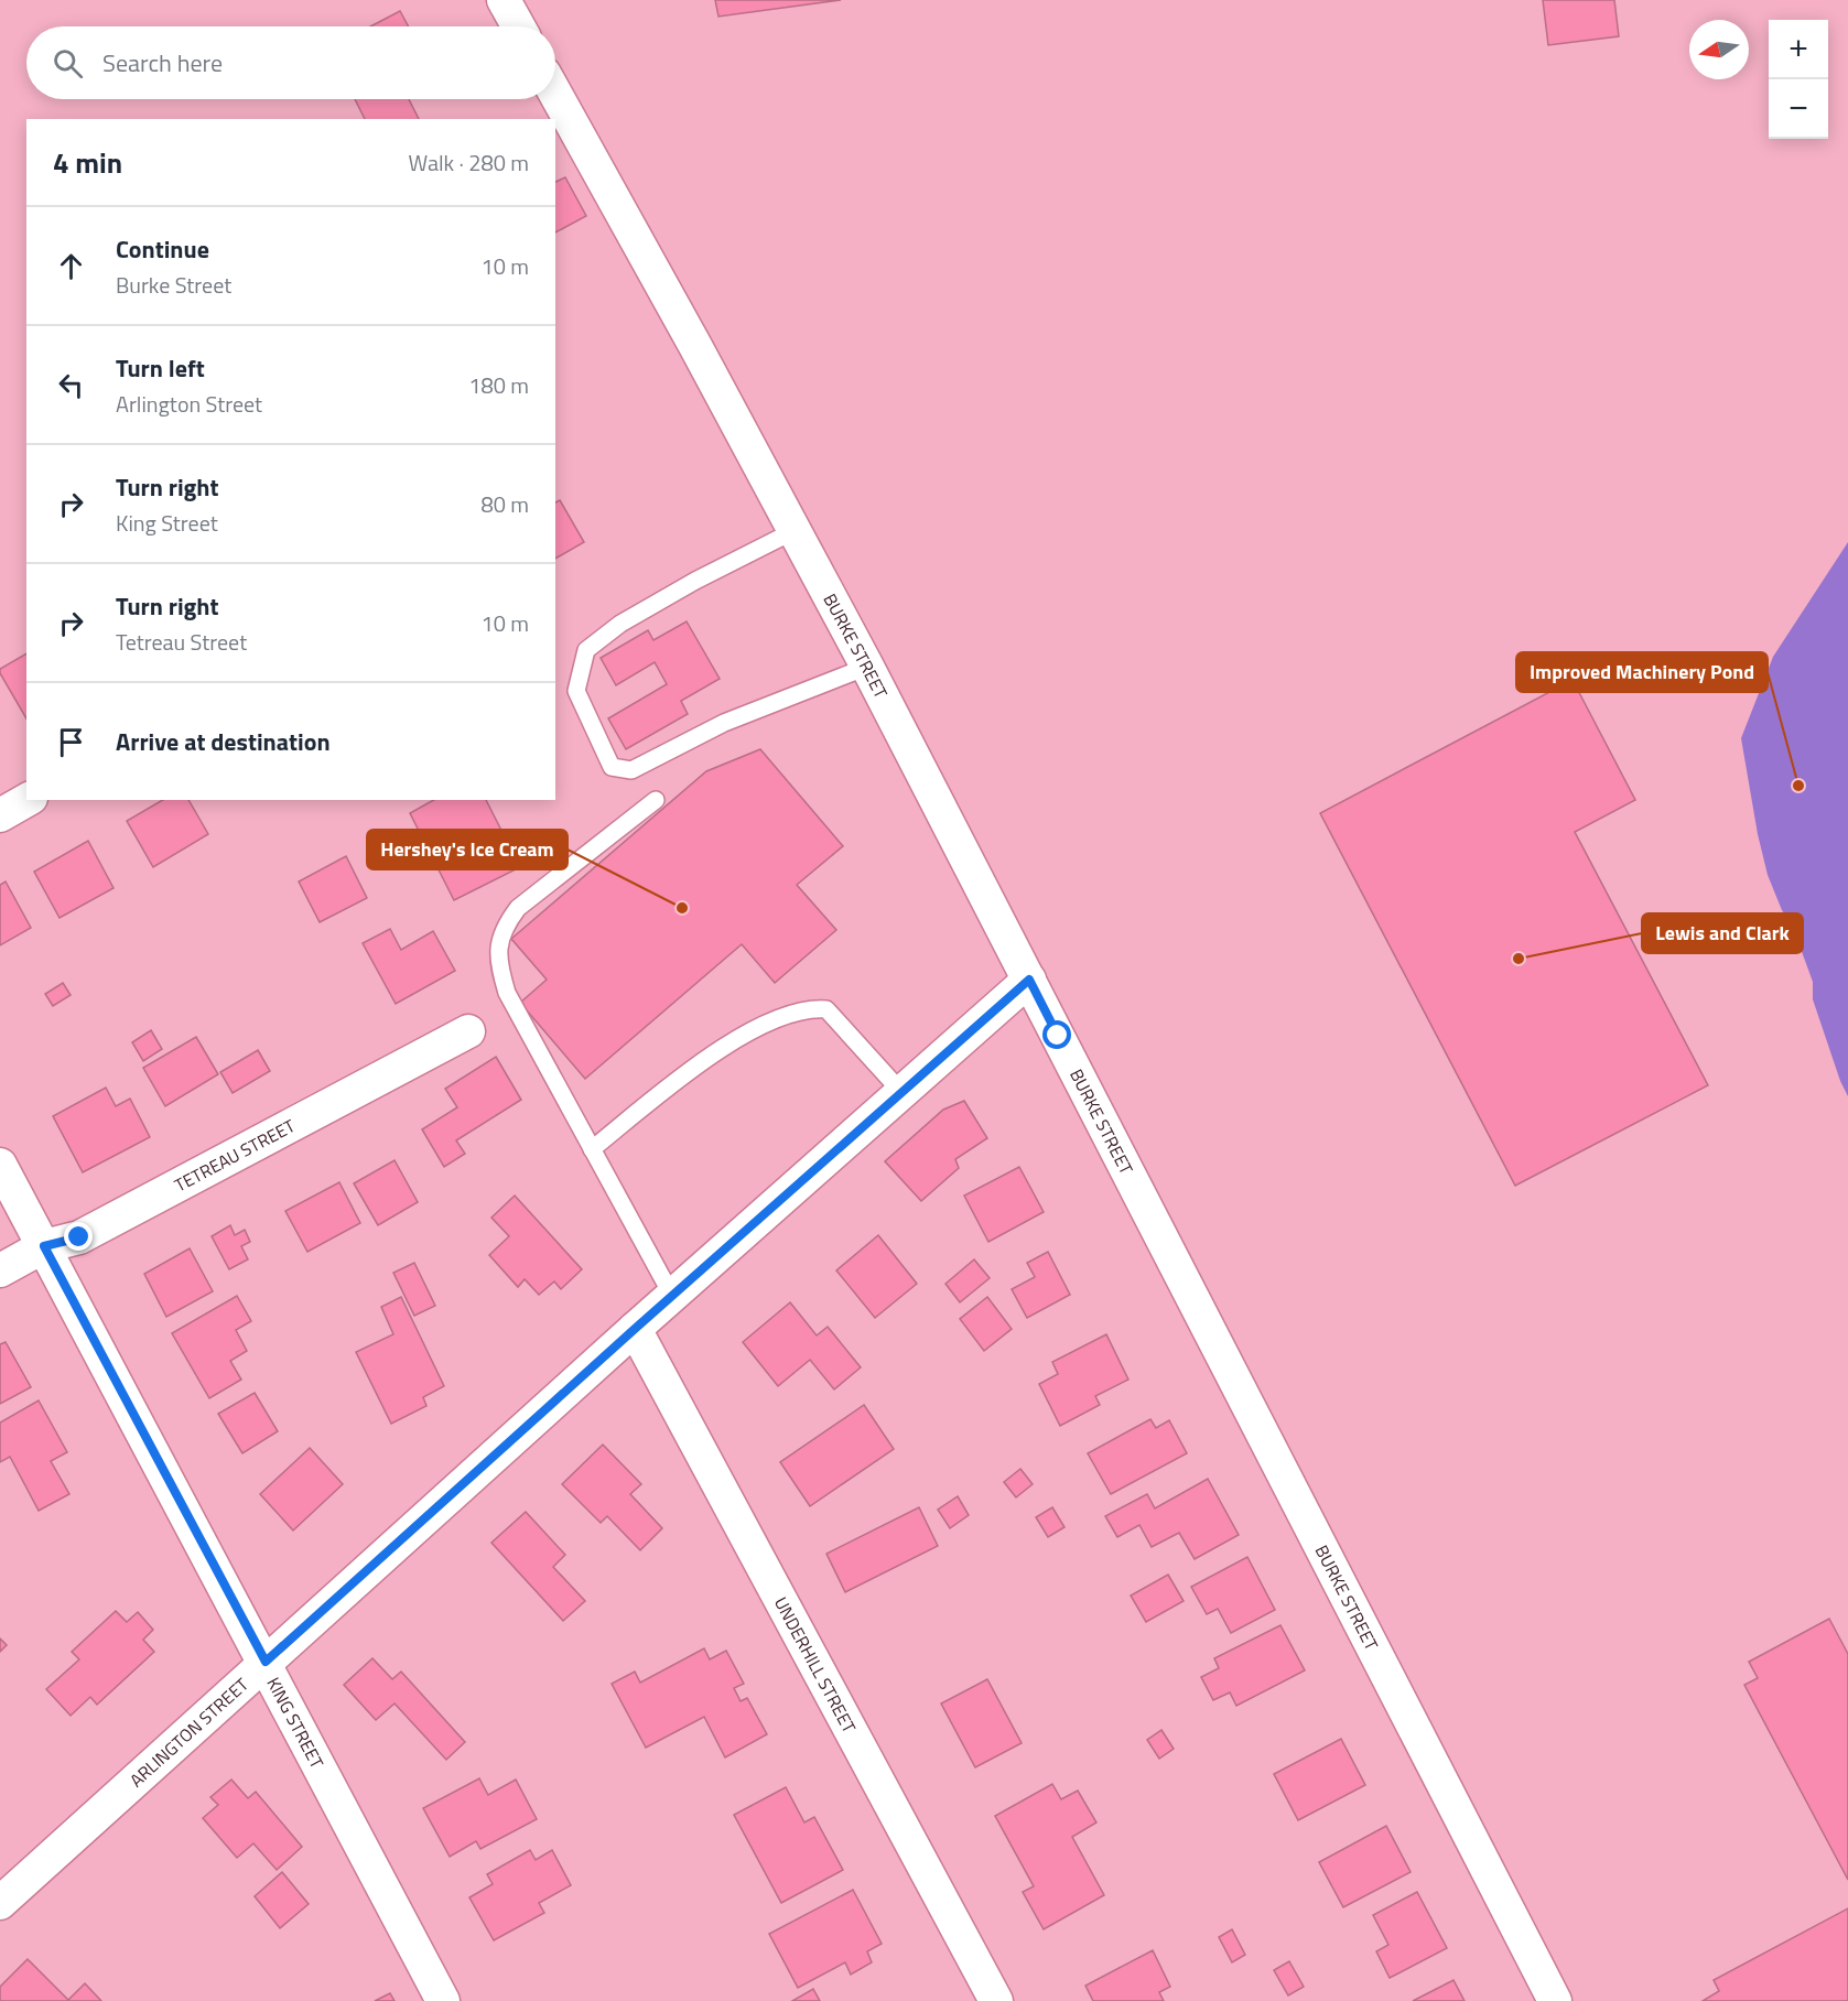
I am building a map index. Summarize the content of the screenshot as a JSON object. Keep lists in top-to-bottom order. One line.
{"streets":{"street":["BURKE STREET","TETREAU STREET","UNDERHILL STREET","KING STREET","ARLINGTON STREET"]},"crossings":[["BURKE STREET","ARLINGTON STREET"],["TETREAU STREET","KING STREET"],["UNDERHILL STREET","ARLINGTON STREET"],["KING STREET","ARLINGTON STREET"]],"places":["Improved Machinery Pond","Hershey's Ice Cream","Lewis and Clark"],"north":"left","page":{"map_buttons":["+","−"],"search":"Search here","heading":["4 min","Walk · 280 m"],"list":[["Continue","Burke Street","10 m"],["Turn left","Arlington Street","180 m"],["Turn right","King Street","80 m"],["Turn right","Tetreau Street","10 m"],"Arrive at destination"]}}
